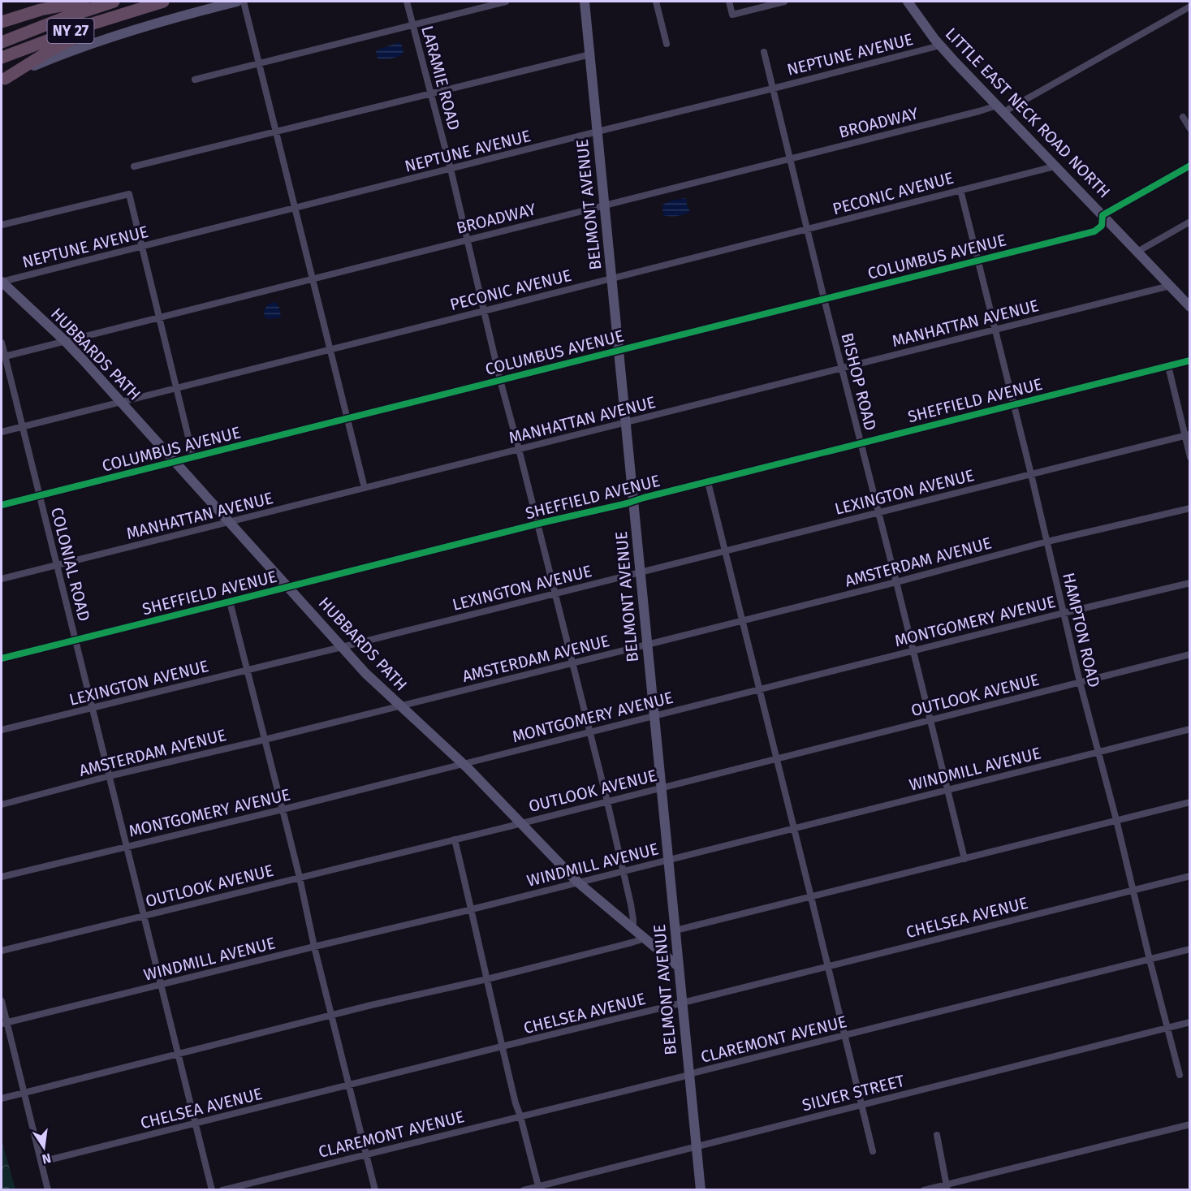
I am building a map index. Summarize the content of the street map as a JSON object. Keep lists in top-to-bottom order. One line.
{"streets":{"highway":["NY 27"],"main road":["LITTLE EAST NECK ROAD NORTH","BELMONT AVENUE","HUBBARDS PATH"],"street":["NEPTUNE AVENUE","LARAMIE ROAD","BROADWAY","PECONIC AVENUE","COLUMBUS AVENUE","MANHATTAN AVENUE","BISHOP ROAD","SHEFFIELD AVENUE","LEXINGTON AVENUE","AMSTERDAM AVENUE","COLONIAL ROAD","MONTGOMERY AVENUE","HAMPTON ROAD","OUTLOOK AVENUE","WINDMILL AVENUE","CHELSEA AVENUE","CLAREMONT AVENUE","SILVER STREET"]},"crossings":[["NEPTUNE AVENUE","LARAMIE ROAD"],["NEPTUNE AVENUE","LITTLE EAST NECK ROAD NORTH"],["NEPTUNE AVENUE","BELMONT AVENUE"],["NEPTUNE AVENUE","HUBBARDS PATH"],["NEPTUNE AVENUE","BISHOP ROAD"],["LARAMIE ROAD","BROADWAY"],["LARAMIE ROAD","PECONIC AVENUE"],["LARAMIE ROAD","COLUMBUS AVENUE"],["LARAMIE ROAD","MANHATTAN AVENUE"],["LARAMIE ROAD","HUBBARDS PATH"],["LARAMIE ROAD","SHEFFIELD AVENUE"],["LARAMIE ROAD","LEXINGTON AVENUE"],["LARAMIE ROAD","AMSTERDAM AVENUE"],["LARAMIE ROAD","MONTGOMERY AVENUE"],["LARAMIE ROAD","OUTLOOK AVENUE"],["LARAMIE ROAD","WINDMILL AVENUE"],["LITTLE EAST NECK ROAD NORTH","BROADWAY"],["LITTLE EAST NECK ROAD NORTH","PECONIC AVENUE"],["LITTLE EAST NECK ROAD NORTH","COLUMBUS AVENUE"],["LITTLE EAST NECK ROAD NORTH","MANHATTAN AVENUE"],["BROADWAY","BELMONT AVENUE"],["BROADWAY","HUBBARDS PATH"],["BROADWAY","BISHOP ROAD"],["BROADWAY","COLONIAL ROAD"],["PECONIC AVENUE","BELMONT AVENUE"],["PECONIC AVENUE","HUBBARDS PATH"],["PECONIC AVENUE","BISHOP ROAD"],["PECONIC AVENUE","COLONIAL ROAD"],["PECONIC AVENUE","HAMPTON ROAD"],["BELMONT AVENUE","COLUMBUS AVENUE"],["BELMONT AVENUE","MANHATTAN AVENUE"],["BELMONT AVENUE","HUBBARDS PATH"],["BELMONT AVENUE","SHEFFIELD AVENUE"],["BELMONT AVENUE","LEXINGTON AVENUE"],["BELMONT AVENUE","AMSTERDAM AVENUE"],["BELMONT AVENUE","MONTGOMERY AVENUE"],["BELMONT AVENUE","OUTLOOK AVENUE"],["BELMONT AVENUE","WINDMILL AVENUE"],["BELMONT AVENUE","CHELSEA AVENUE"],["BELMONT AVENUE","CLAREMONT AVENUE"],["BELMONT AVENUE","SILVER STREET"],["COLUMBUS AVENUE","HUBBARDS PATH"],["COLUMBUS AVENUE","BISHOP ROAD"],["COLUMBUS AVENUE","COLONIAL ROAD"],["COLUMBUS AVENUE","HAMPTON ROAD"],["MANHATTAN AVENUE","HUBBARDS PATH"],["MANHATTAN AVENUE","BISHOP ROAD"],["MANHATTAN AVENUE","COLONIAL ROAD"],["MANHATTAN AVENUE","HAMPTON ROAD"],["HUBBARDS PATH","SHEFFIELD AVENUE"],["HUBBARDS PATH","LEXINGTON AVENUE"],["HUBBARDS PATH","AMSTERDAM AVENUE"],["HUBBARDS PATH","MONTGOMERY AVENUE"],["HUBBARDS PATH","OUTLOOK AVENUE"],["HUBBARDS PATH","WINDMILL AVENUE"],["BISHOP ROAD","SHEFFIELD AVENUE"],["BISHOP ROAD","LEXINGTON AVENUE"],["BISHOP ROAD","AMSTERDAM AVENUE"],["BISHOP ROAD","MONTGOMERY AVENUE"],["BISHOP ROAD","OUTLOOK AVENUE"],["BISHOP ROAD","WINDMILL AVENUE"],["SHEFFIELD AVENUE","COLONIAL ROAD"],["SHEFFIELD AVENUE","HAMPTON ROAD"],["LEXINGTON AVENUE","COLONIAL ROAD"],["LEXINGTON AVENUE","HAMPTON ROAD"],["AMSTERDAM AVENUE","COLONIAL ROAD"],["AMSTERDAM AVENUE","HAMPTON ROAD"],["COLONIAL ROAD","MONTGOMERY AVENUE"],["COLONIAL ROAD","OUTLOOK AVENUE"],["COLONIAL ROAD","WINDMILL AVENUE"],["COLONIAL ROAD","CHELSEA AVENUE"],["MONTGOMERY AVENUE","HAMPTON ROAD"],["HAMPTON ROAD","OUTLOOK AVENUE"],["HAMPTON ROAD","WINDMILL AVENUE"],["HAMPTON ROAD","CHELSEA AVENUE"],["HAMPTON ROAD","CLAREMONT AVENUE"],["HAMPTON ROAD","SILVER STREET"]],"north":"bottom"}
